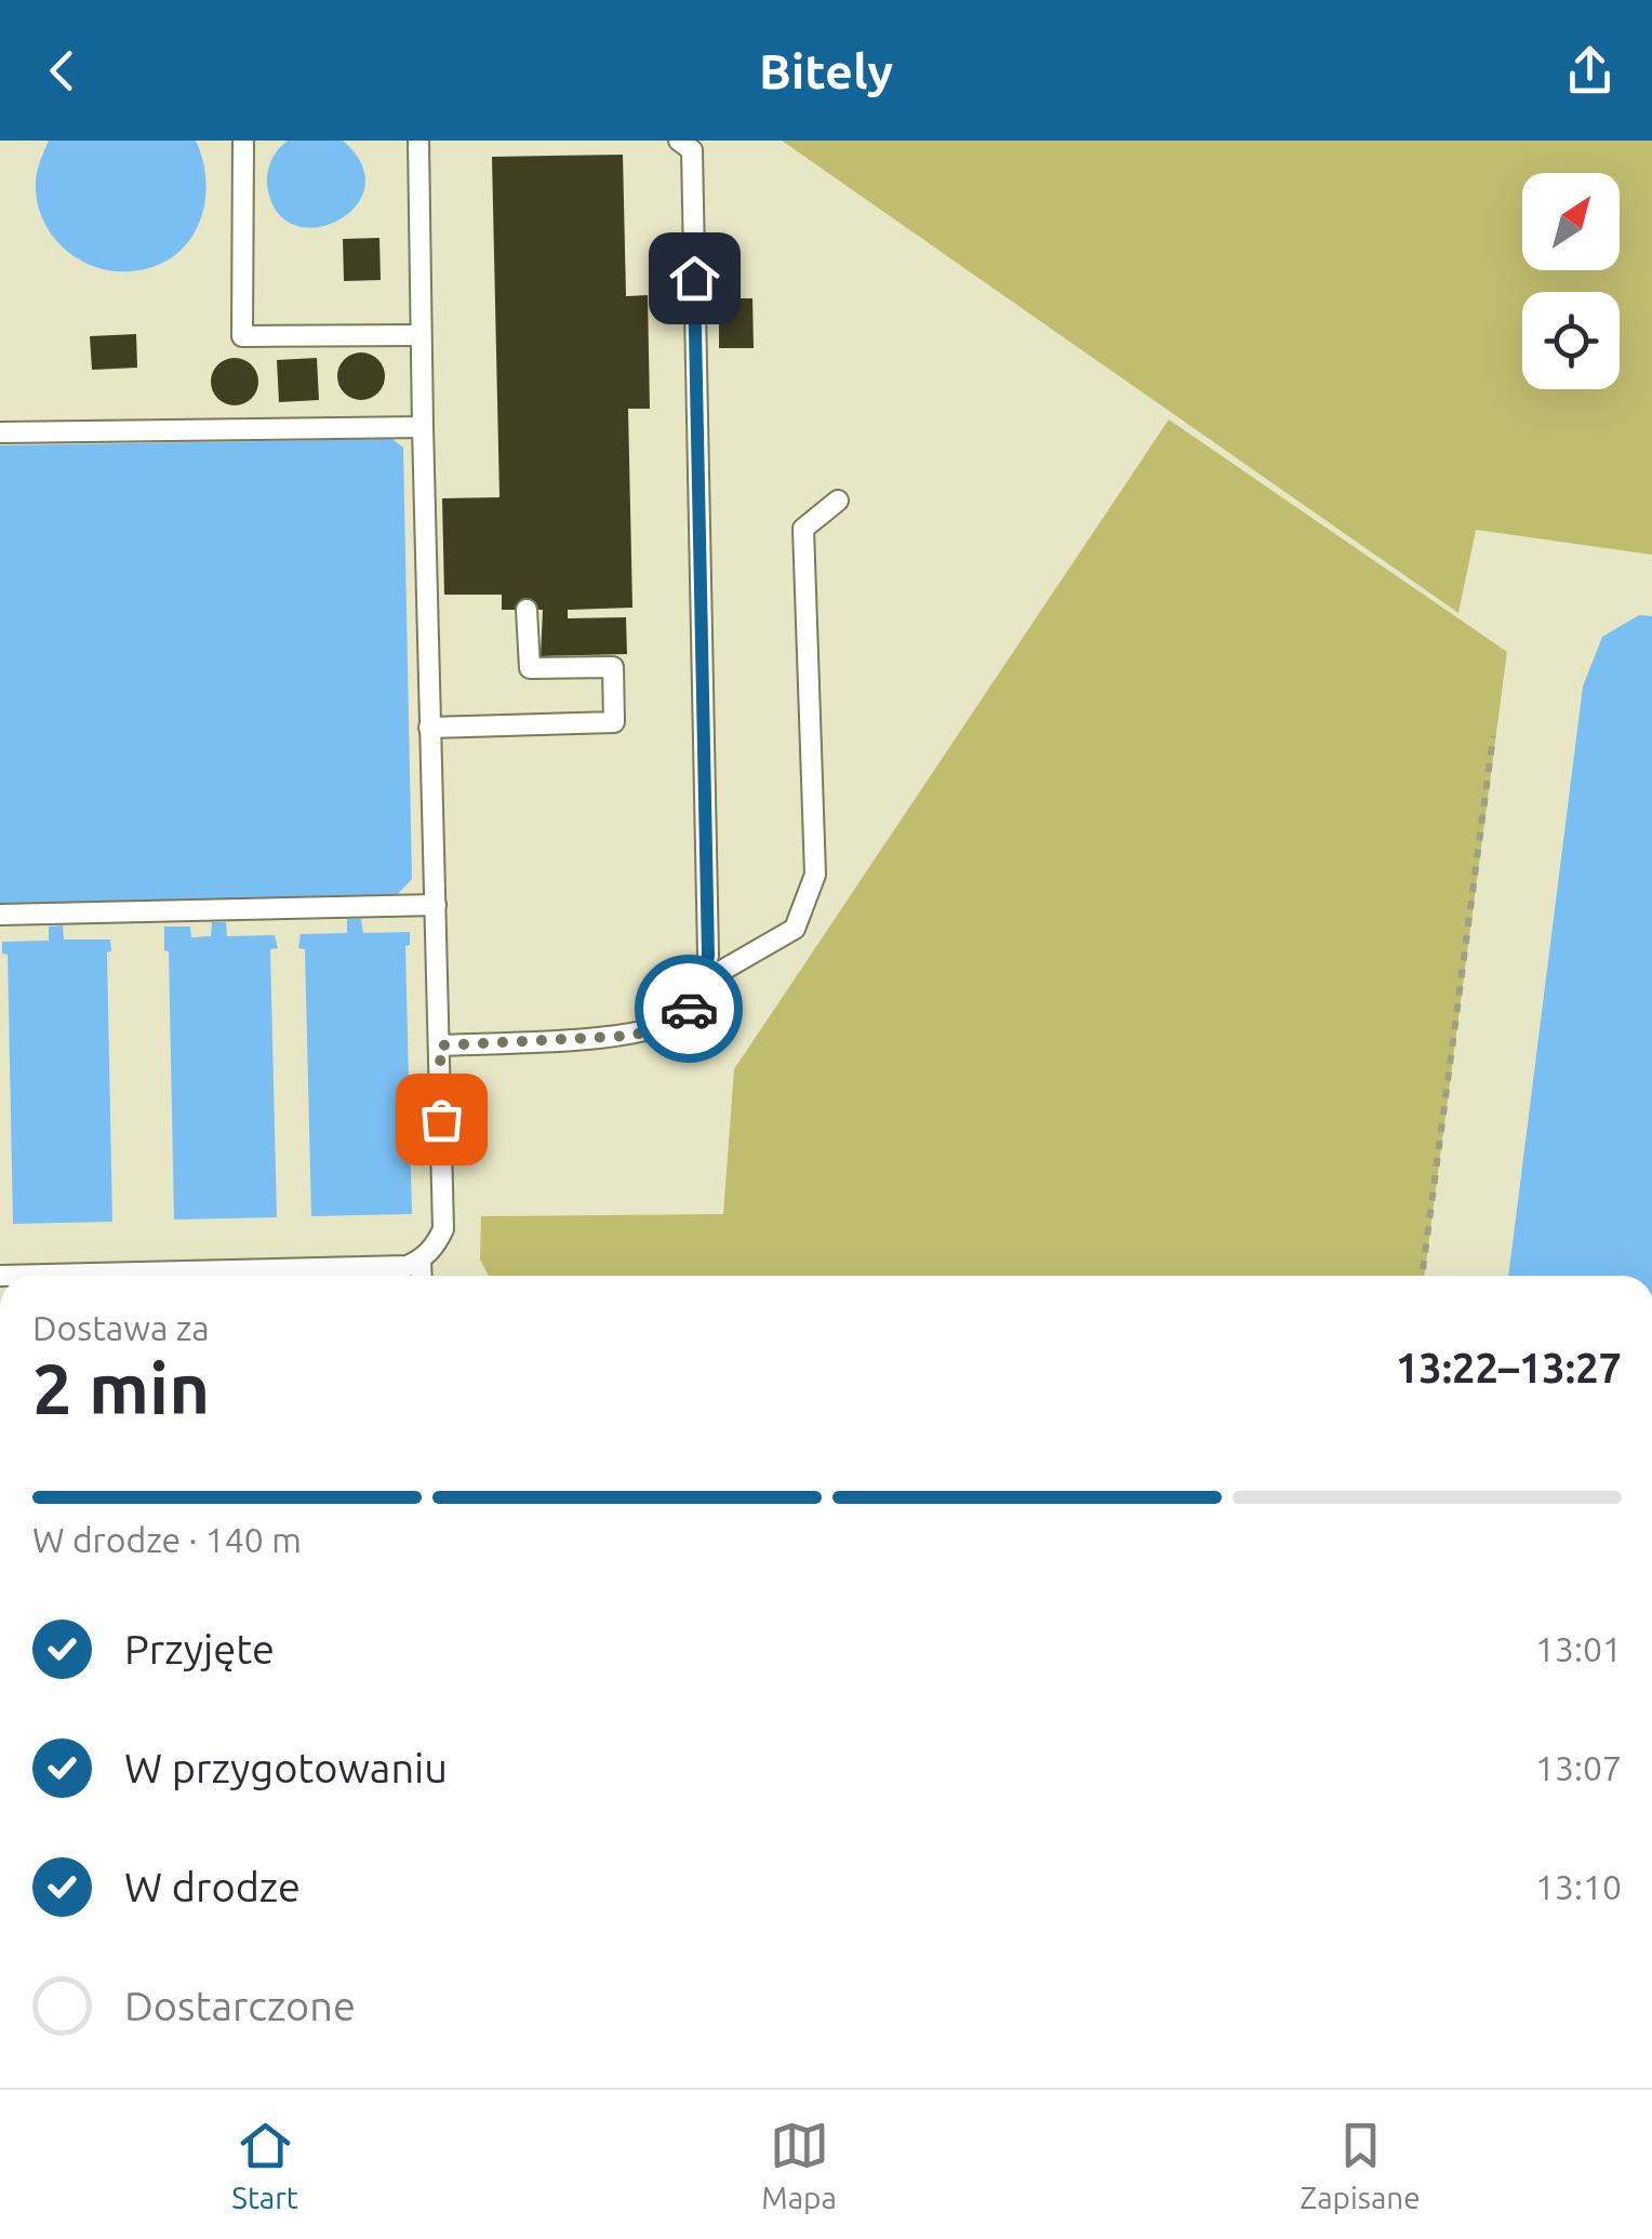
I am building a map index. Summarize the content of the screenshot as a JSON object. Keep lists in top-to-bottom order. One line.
{"north":"top right","page":{"header":"Bitely","heading":["2 min","Dostawa za","13:22–13:27"],"bar":"W drodze · 140 m","list":[["Przyjęte","13:01"],["W przygotowaniu","13:07"],["W drodze","13:10"],"Dostarczone"],"tabs":["Start","Mapa","Zapisane"]}}
